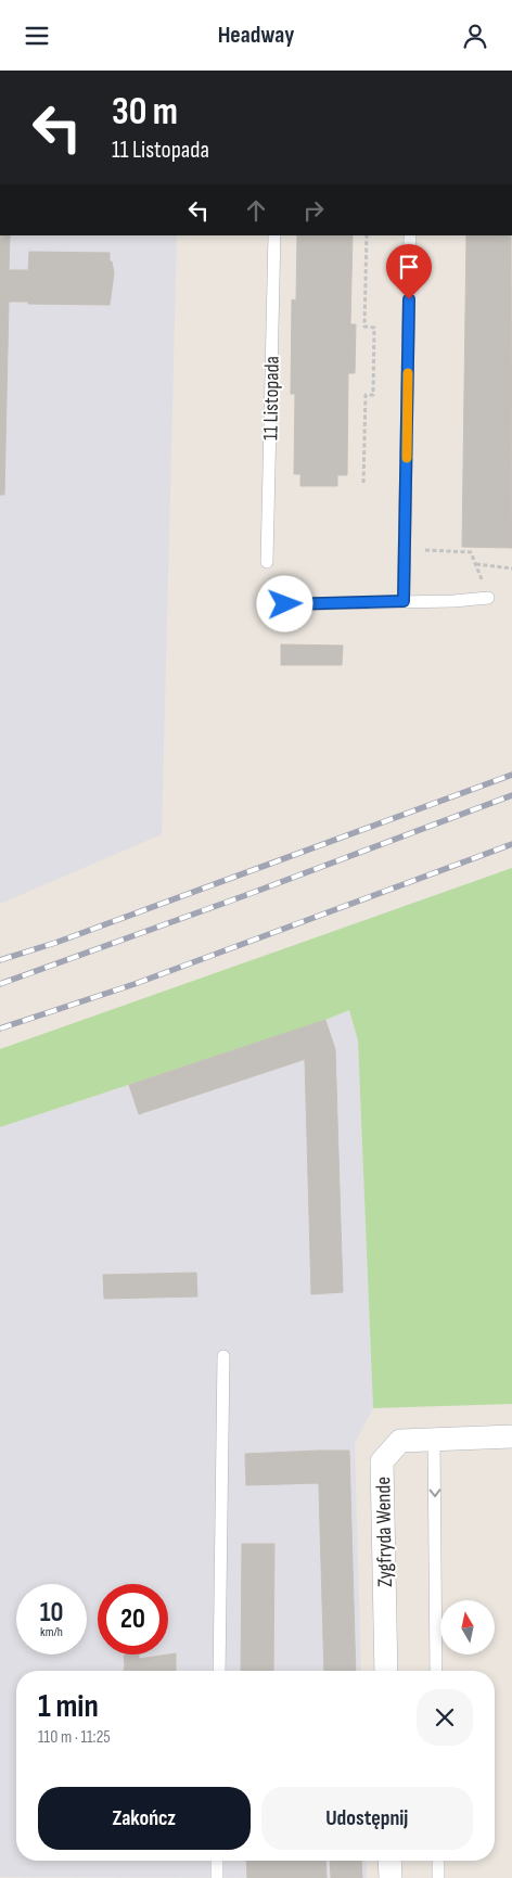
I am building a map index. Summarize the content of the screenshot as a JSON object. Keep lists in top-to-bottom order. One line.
{"streets":{"street":["Zygfryda Wende"],"lane":["11 Listopada"]},"north":"top","page":{"header":"Headway","turn":["30 m","11 Listopada"],"speed":"10 km/h","limit":"20","heading":["1 min","110 m · 11:25"],"buttons":["Zakończ","Udostępnij"]}}
